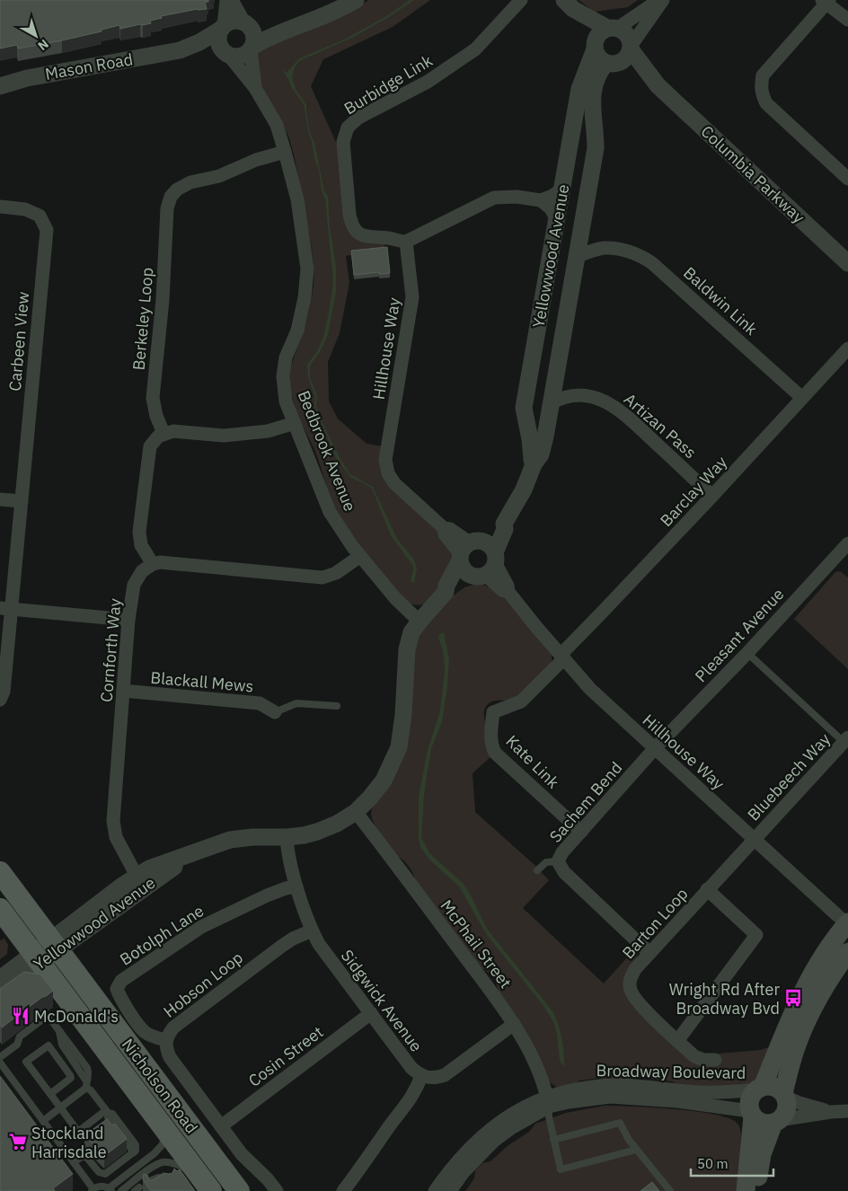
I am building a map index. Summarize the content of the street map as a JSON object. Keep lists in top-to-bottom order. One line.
{"streets":{"main road":["Nicholson Road"],"street":["Mason Road","Burbidge Link","Columbia Parkway","Yellowwood Avenue","Baldwin Link","Berkeley Loop","Carbeen View","Hillhouse Way","Artizan Pass","Bedbrook Avenue","Barclay Way","Pleasant Avenue","Cornforth Way","Blackall Mews","Kate Link","Bluebeech Way","Sachem Bend","Barton Loop","Botolph Lane","McPhail Street","Hobson Loop","Sidgwick Avenue","Cosin Street","Broadway Boulevard"]},"crossings":[["Mason Road","Bedbrook Avenue"],["Burbidge Link","Hillhouse Way"],["Columbia Parkway","Yellowwood Avenue"],["Yellowwood Avenue","Baldwin Link"],["Yellowwood Avenue","Hillhouse Way"],["Yellowwood Avenue","Artizan Pass"],["Yellowwood Avenue","Bedbrook Avenue"],["Yellowwood Avenue","Cornforth Way"],["Yellowwood Avenue","McPhail Street"],["Yellowwood Avenue","Sidgwick Avenue"],["Yellowwood Avenue","Nicholson Road"],["Baldwin Link","Barclay Way"],["Berkeley Loop","Bedbrook Avenue"],["Hillhouse Way","Barclay Way"],["Hillhouse Way","Pleasant Avenue"],["Hillhouse Way","Kate Link"],["Hillhouse Way","Bluebeech Way"],["Hillhouse Way","Sachem Bend"],["Hillhouse Way","Barton Loop"],["Artizan Pass","Barclay Way"],["Barclay Way","Kate Link"],["Pleasant Avenue","Sachem Bend"],["Cornforth Way","Blackall Mews"],["Kate Link","Sachem Bend"],["Bluebeech Way","Barton Loop"],["Sachem Bend","Barton Loop"],["Botolph Lane","Hobson Loop"],["Botolph Lane","Sidgwick Avenue"],["McPhail Street","Broadway Boulevard"],["Hobson Loop","Sidgwick Avenue"],["Hobson Loop","Cosin Street"],["Sidgwick Avenue","Cosin Street"]],"places":{"bus stop":["Wright Rd After Broadway Bvd"],"restaurant":["McDonald's"],"supermarket":["Stockland Harrisdale"]},"scale_bar":"50 m","north":"bottom right"}
